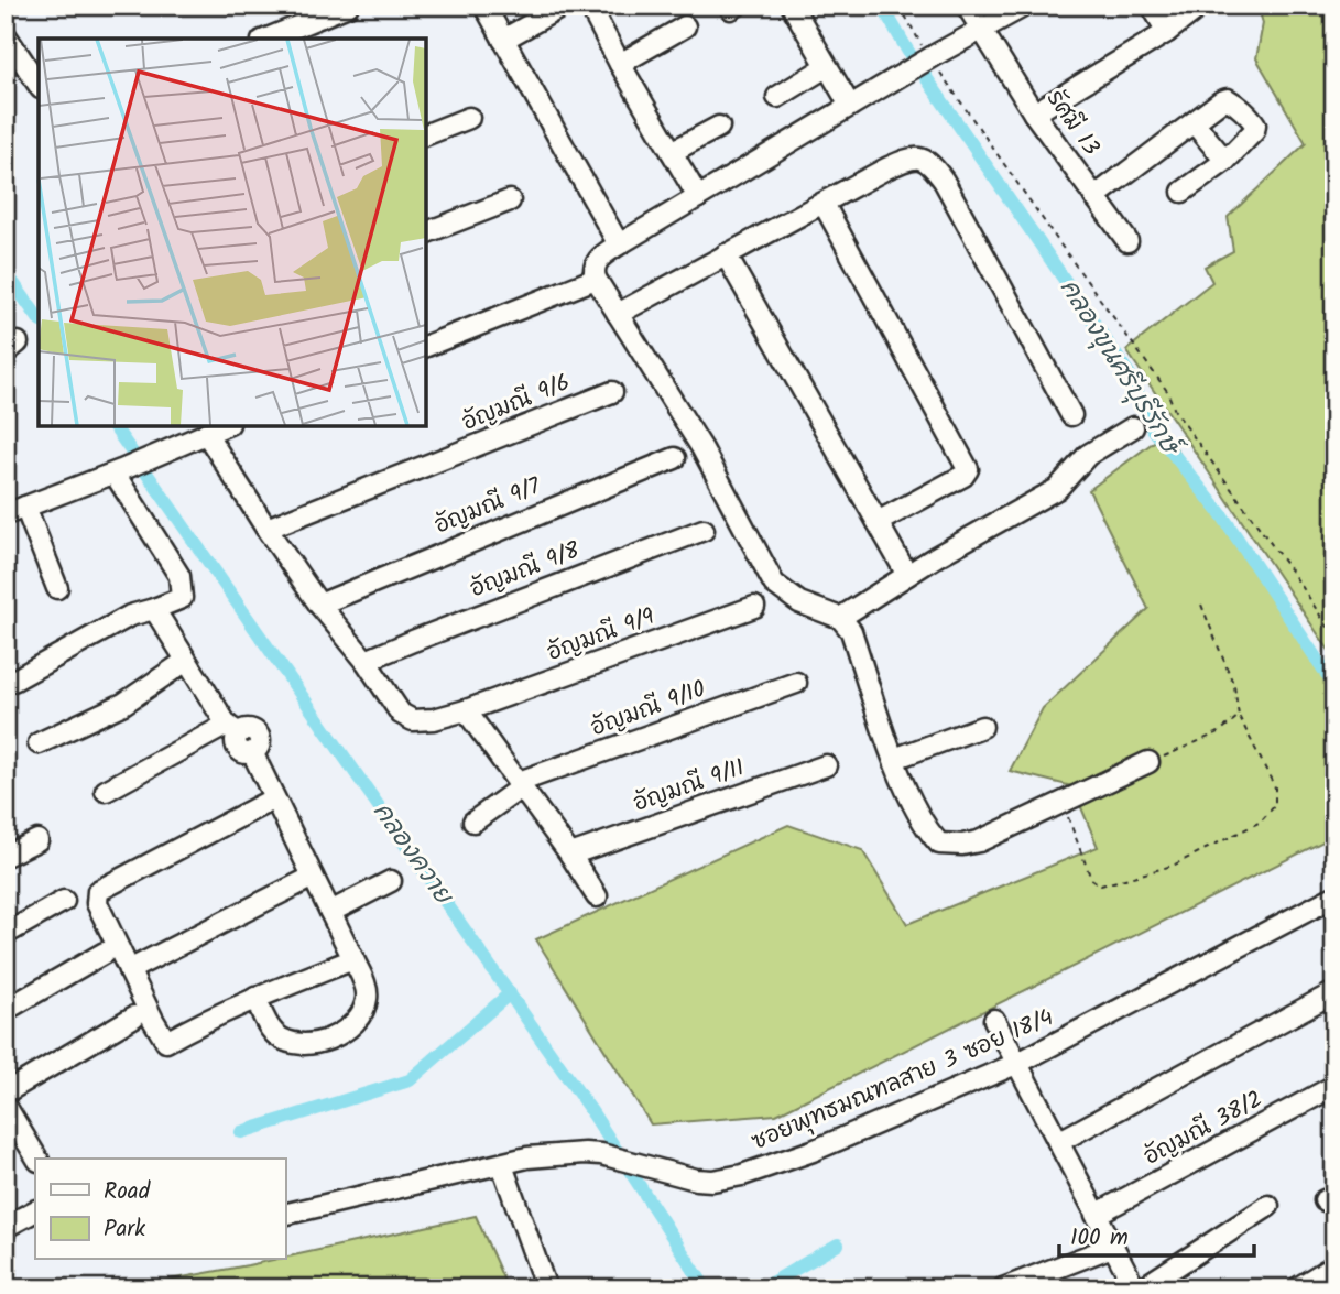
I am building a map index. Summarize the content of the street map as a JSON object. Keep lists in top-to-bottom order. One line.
{"streets":{"street":["รัศมี 13","อัญมณี 9/6","อัญมณี 9/7","อัญมณี 9/8","อัญมณี 9/9","อัญมณี 9/10","อัญมณี 9/11","ซอยพุทธมณฑลสาย 3 ซอย 18/4","อัญมณี 38/2"]},"crossings":[["อัญมณี 9/8","อัญมณี 9/9"]],"water":["คลองขุนศรีบุรีรักษ์","คลองควาย"],"legend":["Road","Park"],"scale_bar":"100 m"}
